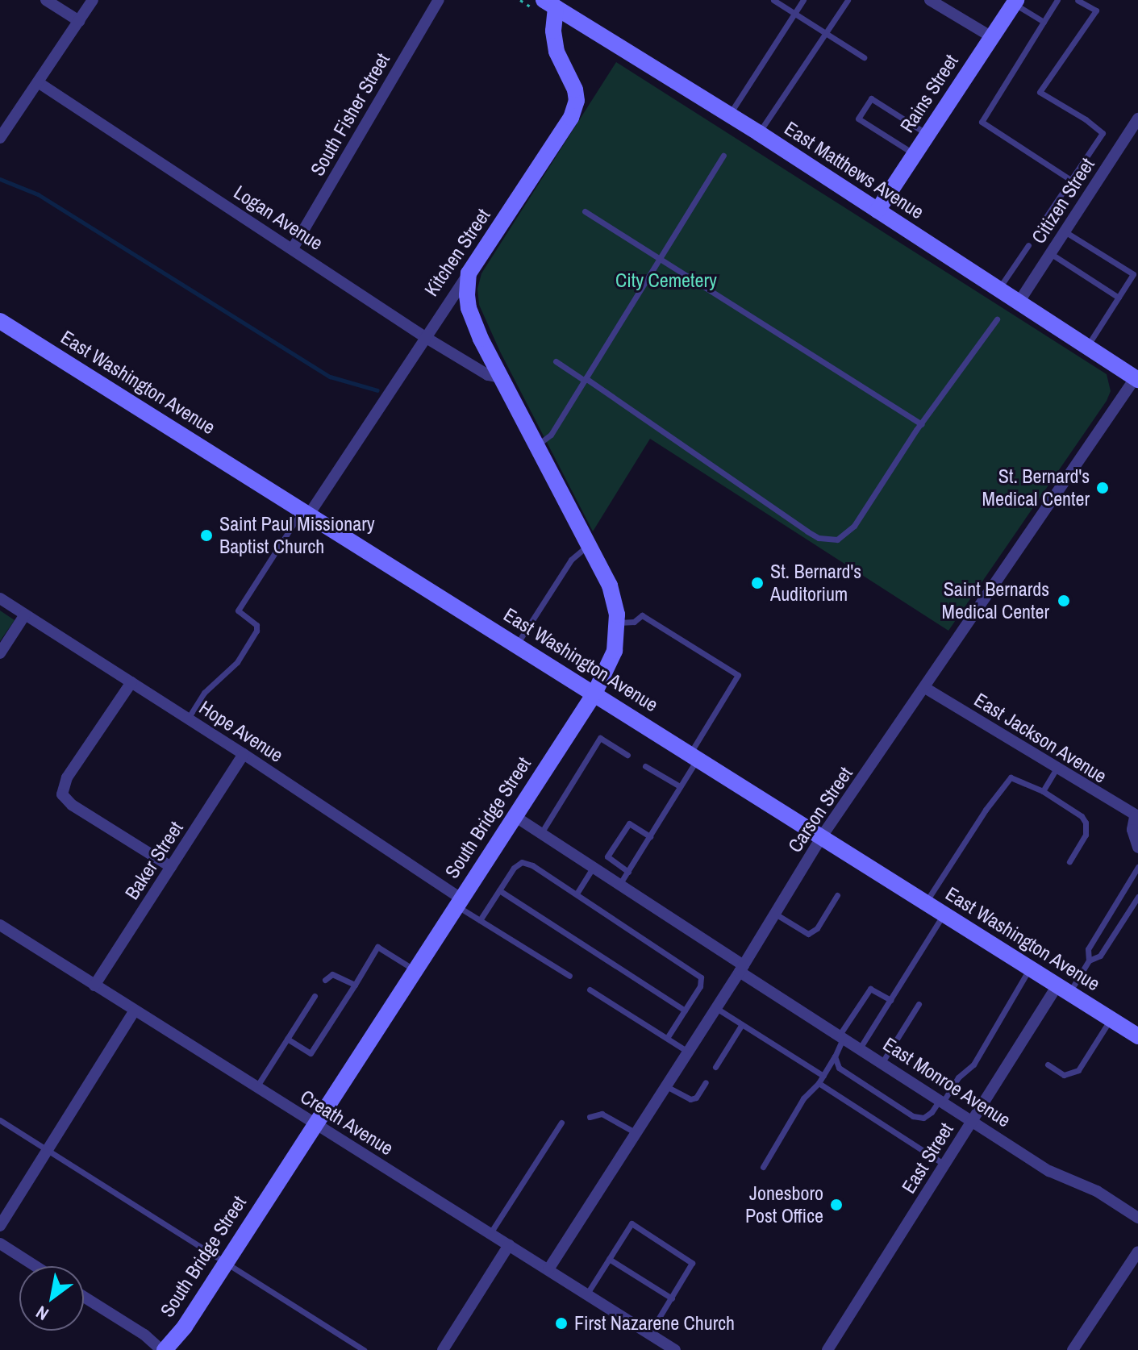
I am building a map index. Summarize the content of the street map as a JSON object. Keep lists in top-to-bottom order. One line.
{"streets":{"street":["Rains Street","South Fisher Street","East Matthews Avenue","Citizen Street","Logan Avenue","Kitchen Street","East Washington Avenue","Hope Avenue","East Jackson Avenue","Carson Street","South Bridge Street","Baker Street","East Monroe Avenue","Creath Avenue","East Street"]},"crossings":[["Rains Street","East Matthews Avenue"],["South Fisher Street","Logan Avenue"],["East Matthews Avenue","Citizen Street"],["East Matthews Avenue","Kitchen Street"],["East Matthews Avenue","Carson Street"],["Logan Avenue","Kitchen Street"],["Logan Avenue","South Bridge Street"],["Kitchen Street","East Washington Avenue"],["Kitchen Street","South Bridge Street"],["East Washington Avenue","Carson Street"],["East Washington Avenue","South Bridge Street"],["East Washington Avenue","East Street"],["Hope Avenue","South Bridge Street"],["Hope Avenue","Baker Street"],["East Jackson Avenue","Carson Street"],["Carson Street","East Monroe Avenue"],["Carson Street","Creath Avenue"],["South Bridge Street","East Monroe Avenue"],["South Bridge Street","Creath Avenue"],["Baker Street","Creath Avenue"],["East Monroe Avenue","East Street"]],"parks":["City Cemetery"],"places":["St. Bernard's Medical Center","Saint Paul Missionary Baptist Church","St. Bernard's Auditorium","Saint Bernards Medical Center","Jonesboro Post Office","First Nazarene Church"],"north":"bottom left"}
